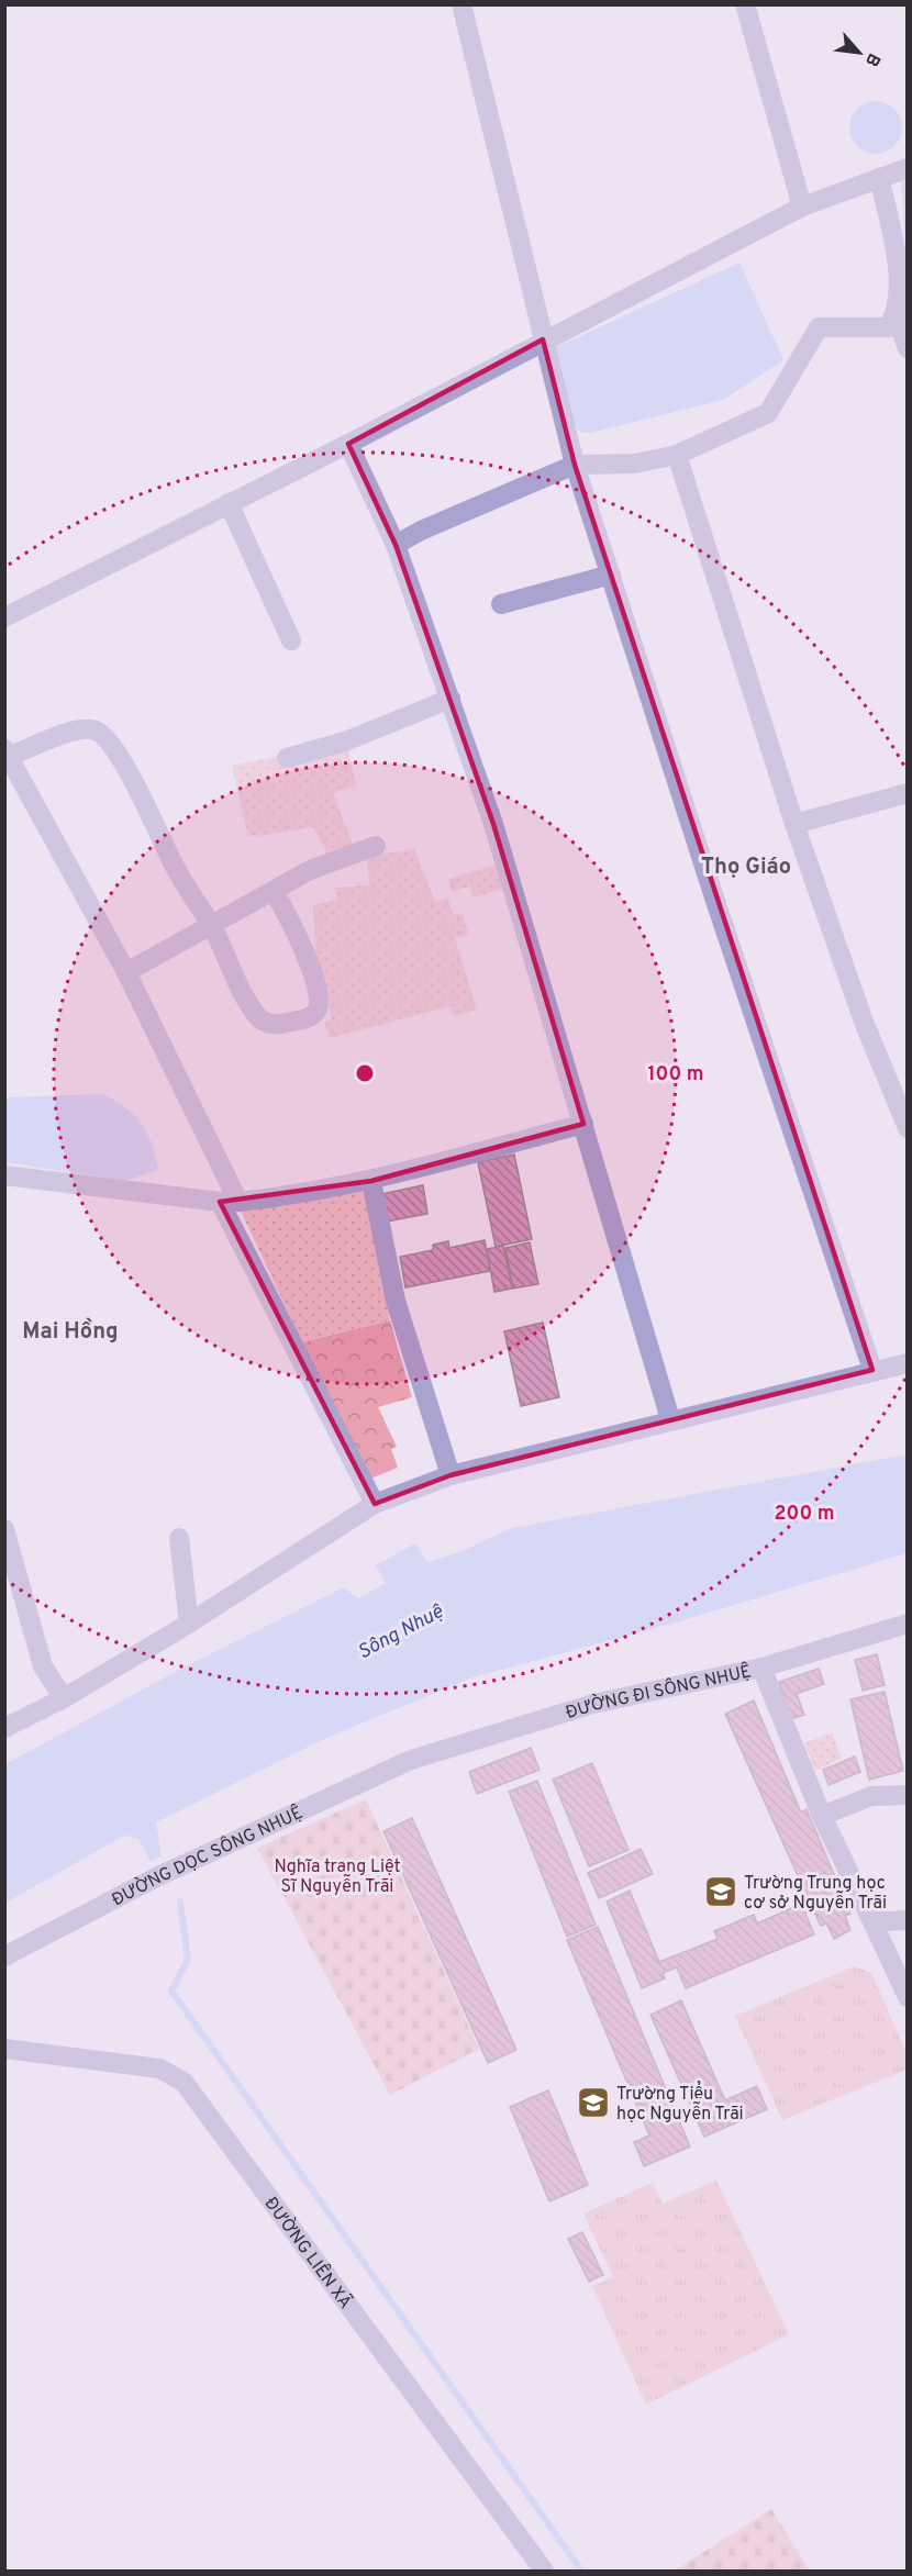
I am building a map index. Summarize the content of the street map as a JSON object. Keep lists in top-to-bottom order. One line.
{"streets":{"street":["ĐƯỜNG ĐI SÔNG NHUỆ","ĐƯỜNG DỌC SÔNG NHUỆ","ĐƯỜNG LIÊN XÃ"]},"crossings":[["ĐƯỜNG ĐI SÔNG NHUỆ","ĐƯỜNG DỌC SÔNG NHUỆ"]],"districts":["Thọ Giáo","Mai Hồng"],"water":["Sông Nhuệ"],"parks":["Nghĩa trang Liệt Sĩ Nguyễn Trãi"],"places":{"school or university":["Trường Trung học cơ sở Nguyễn Trãi","Trường Tiểu học Nguyễn Trãi"]},"north":"bottom right","rings":["100 m","200 m"]}
